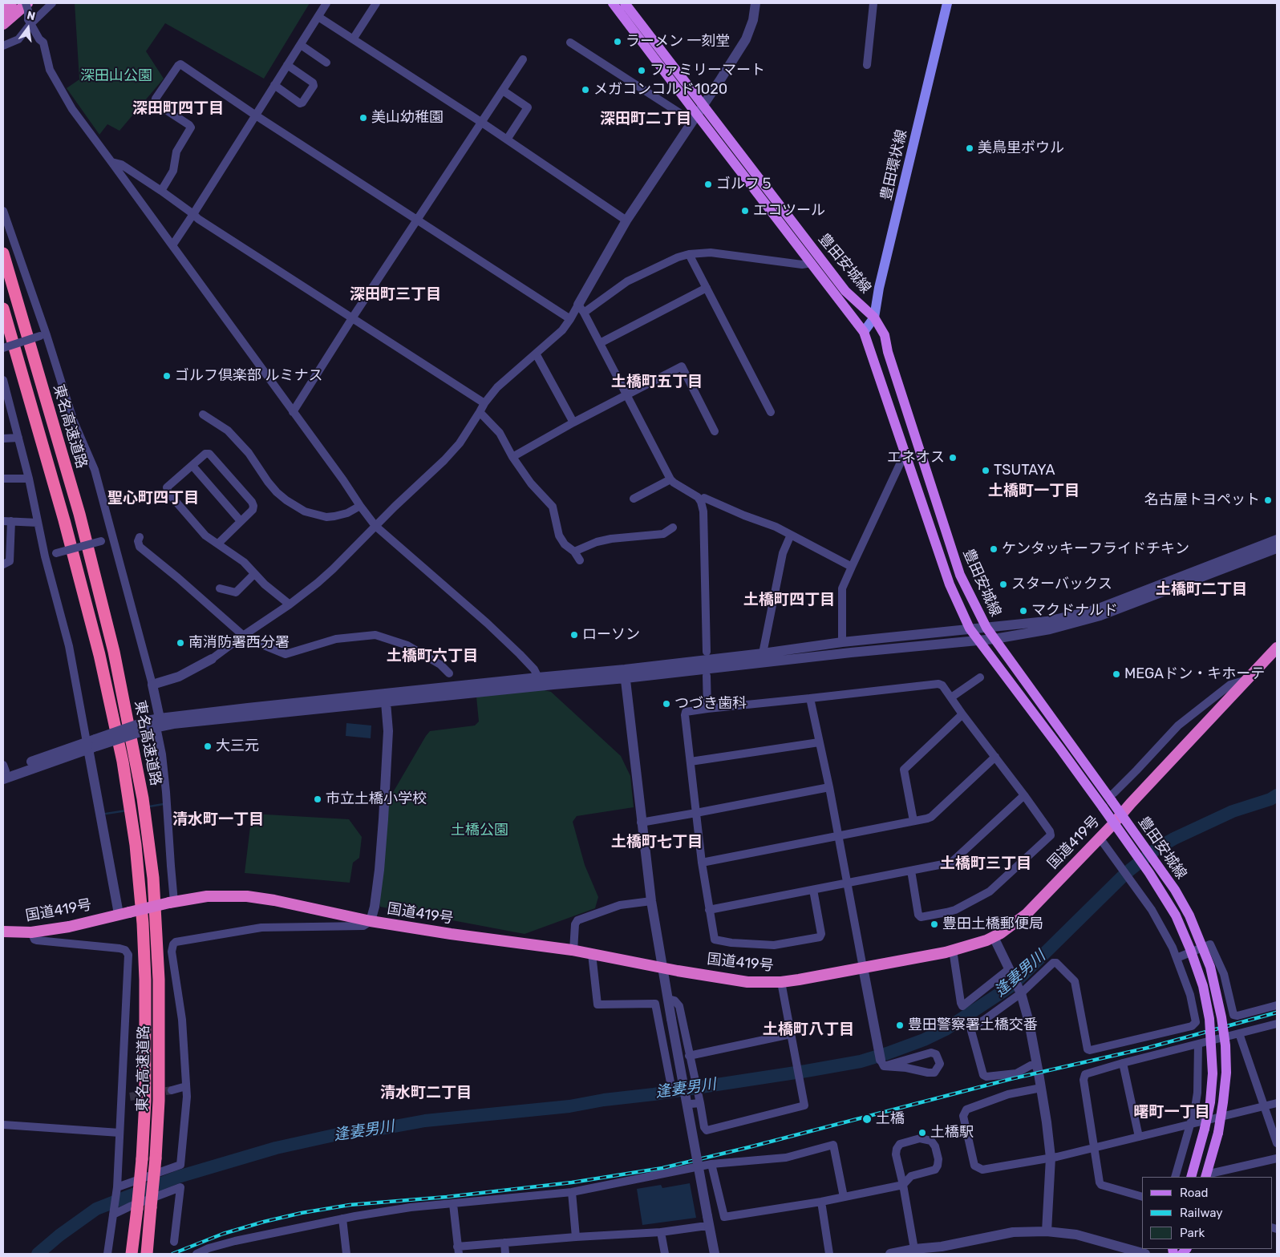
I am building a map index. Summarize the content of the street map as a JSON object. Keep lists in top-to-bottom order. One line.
{"streets":{"highway":["東名高速道路","国道419号"],"main road":["豊田環状線","豊田安城線"]},"crossings":[["豊田環状線","豊田安城線"]],"districts":["深田町四丁目","深田町二丁目","深田町三丁目","土橋町五丁目","土橋町一丁目","聖心町四丁目","土橋町二丁目","土橋町四丁目","土橋町六丁目","清水町一丁目","土橋町七丁目","土橋町三丁目","土橋町八丁目","清水町二丁目","曙町一丁目"],"water":["逢妻男川"],"parks":["深田山公園","土橋公園"],"places":["ラーメン 一刻堂","ファミリーマート","メガコンコルド1020","美山幼稚園","美鳥里ボウル","ゴルフ５","エコツール","ゴルフ倶楽部 ルミナス","エネオス","TSUTAYA","名古屋トヨペット","ケンタッキーフライドチキン","スターバックス","マクドナルド","ローソン","南消防署西分署","MEGAドン・キホーテ","つづき歯科","大三元","市立土橋小学校","豊田土橋郵便局","豊田警察署土橋交番","土橋","土橋駅"],"legend":["Road","Railway","Park"],"north":"top"}
